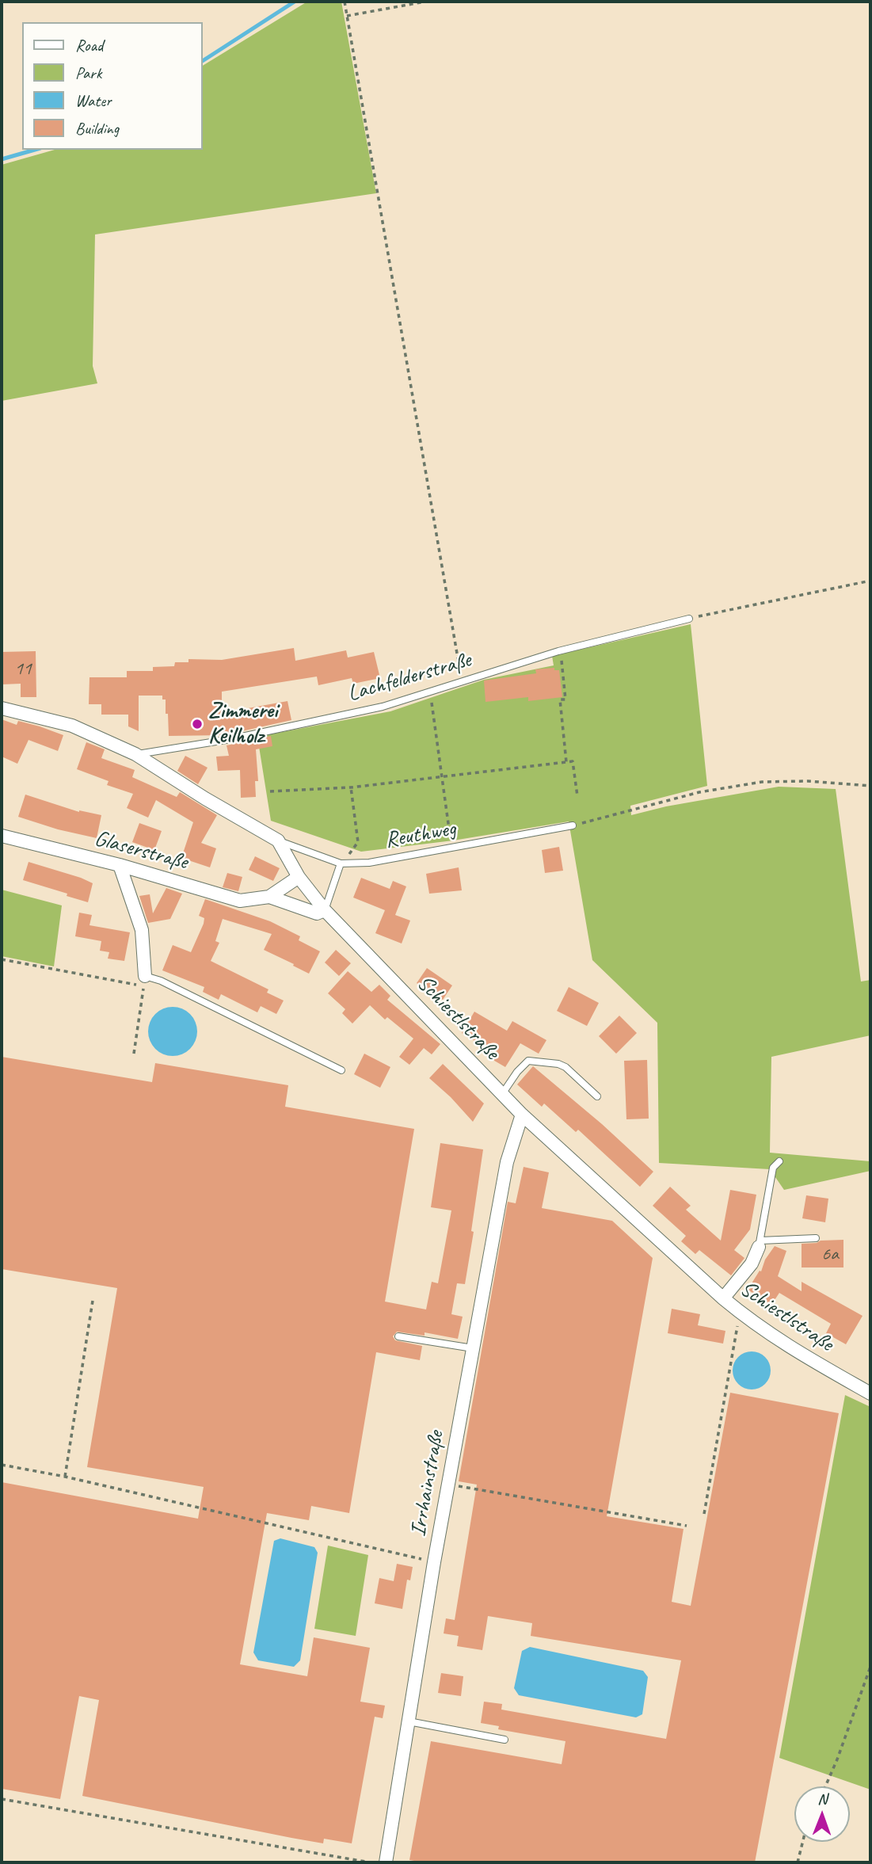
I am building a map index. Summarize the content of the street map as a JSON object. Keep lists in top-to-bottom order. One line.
{"streets":{"street":["Glaserstraße","Schiestlstraße","Irrhainstraße"],"lane":["Lachfelderstraße","Reuthweg"]},"crossings":[["Reuthweg","Schiestlstraße"],["Glaserstraße","Schiestlstraße"],["Schiestlstraße","Irrhainstraße"]],"places":["Zimmerei Keilholz"],"house_numbers":["11","6a"],"legend":["Road","Park","Water","Building"],"north":"top"}
